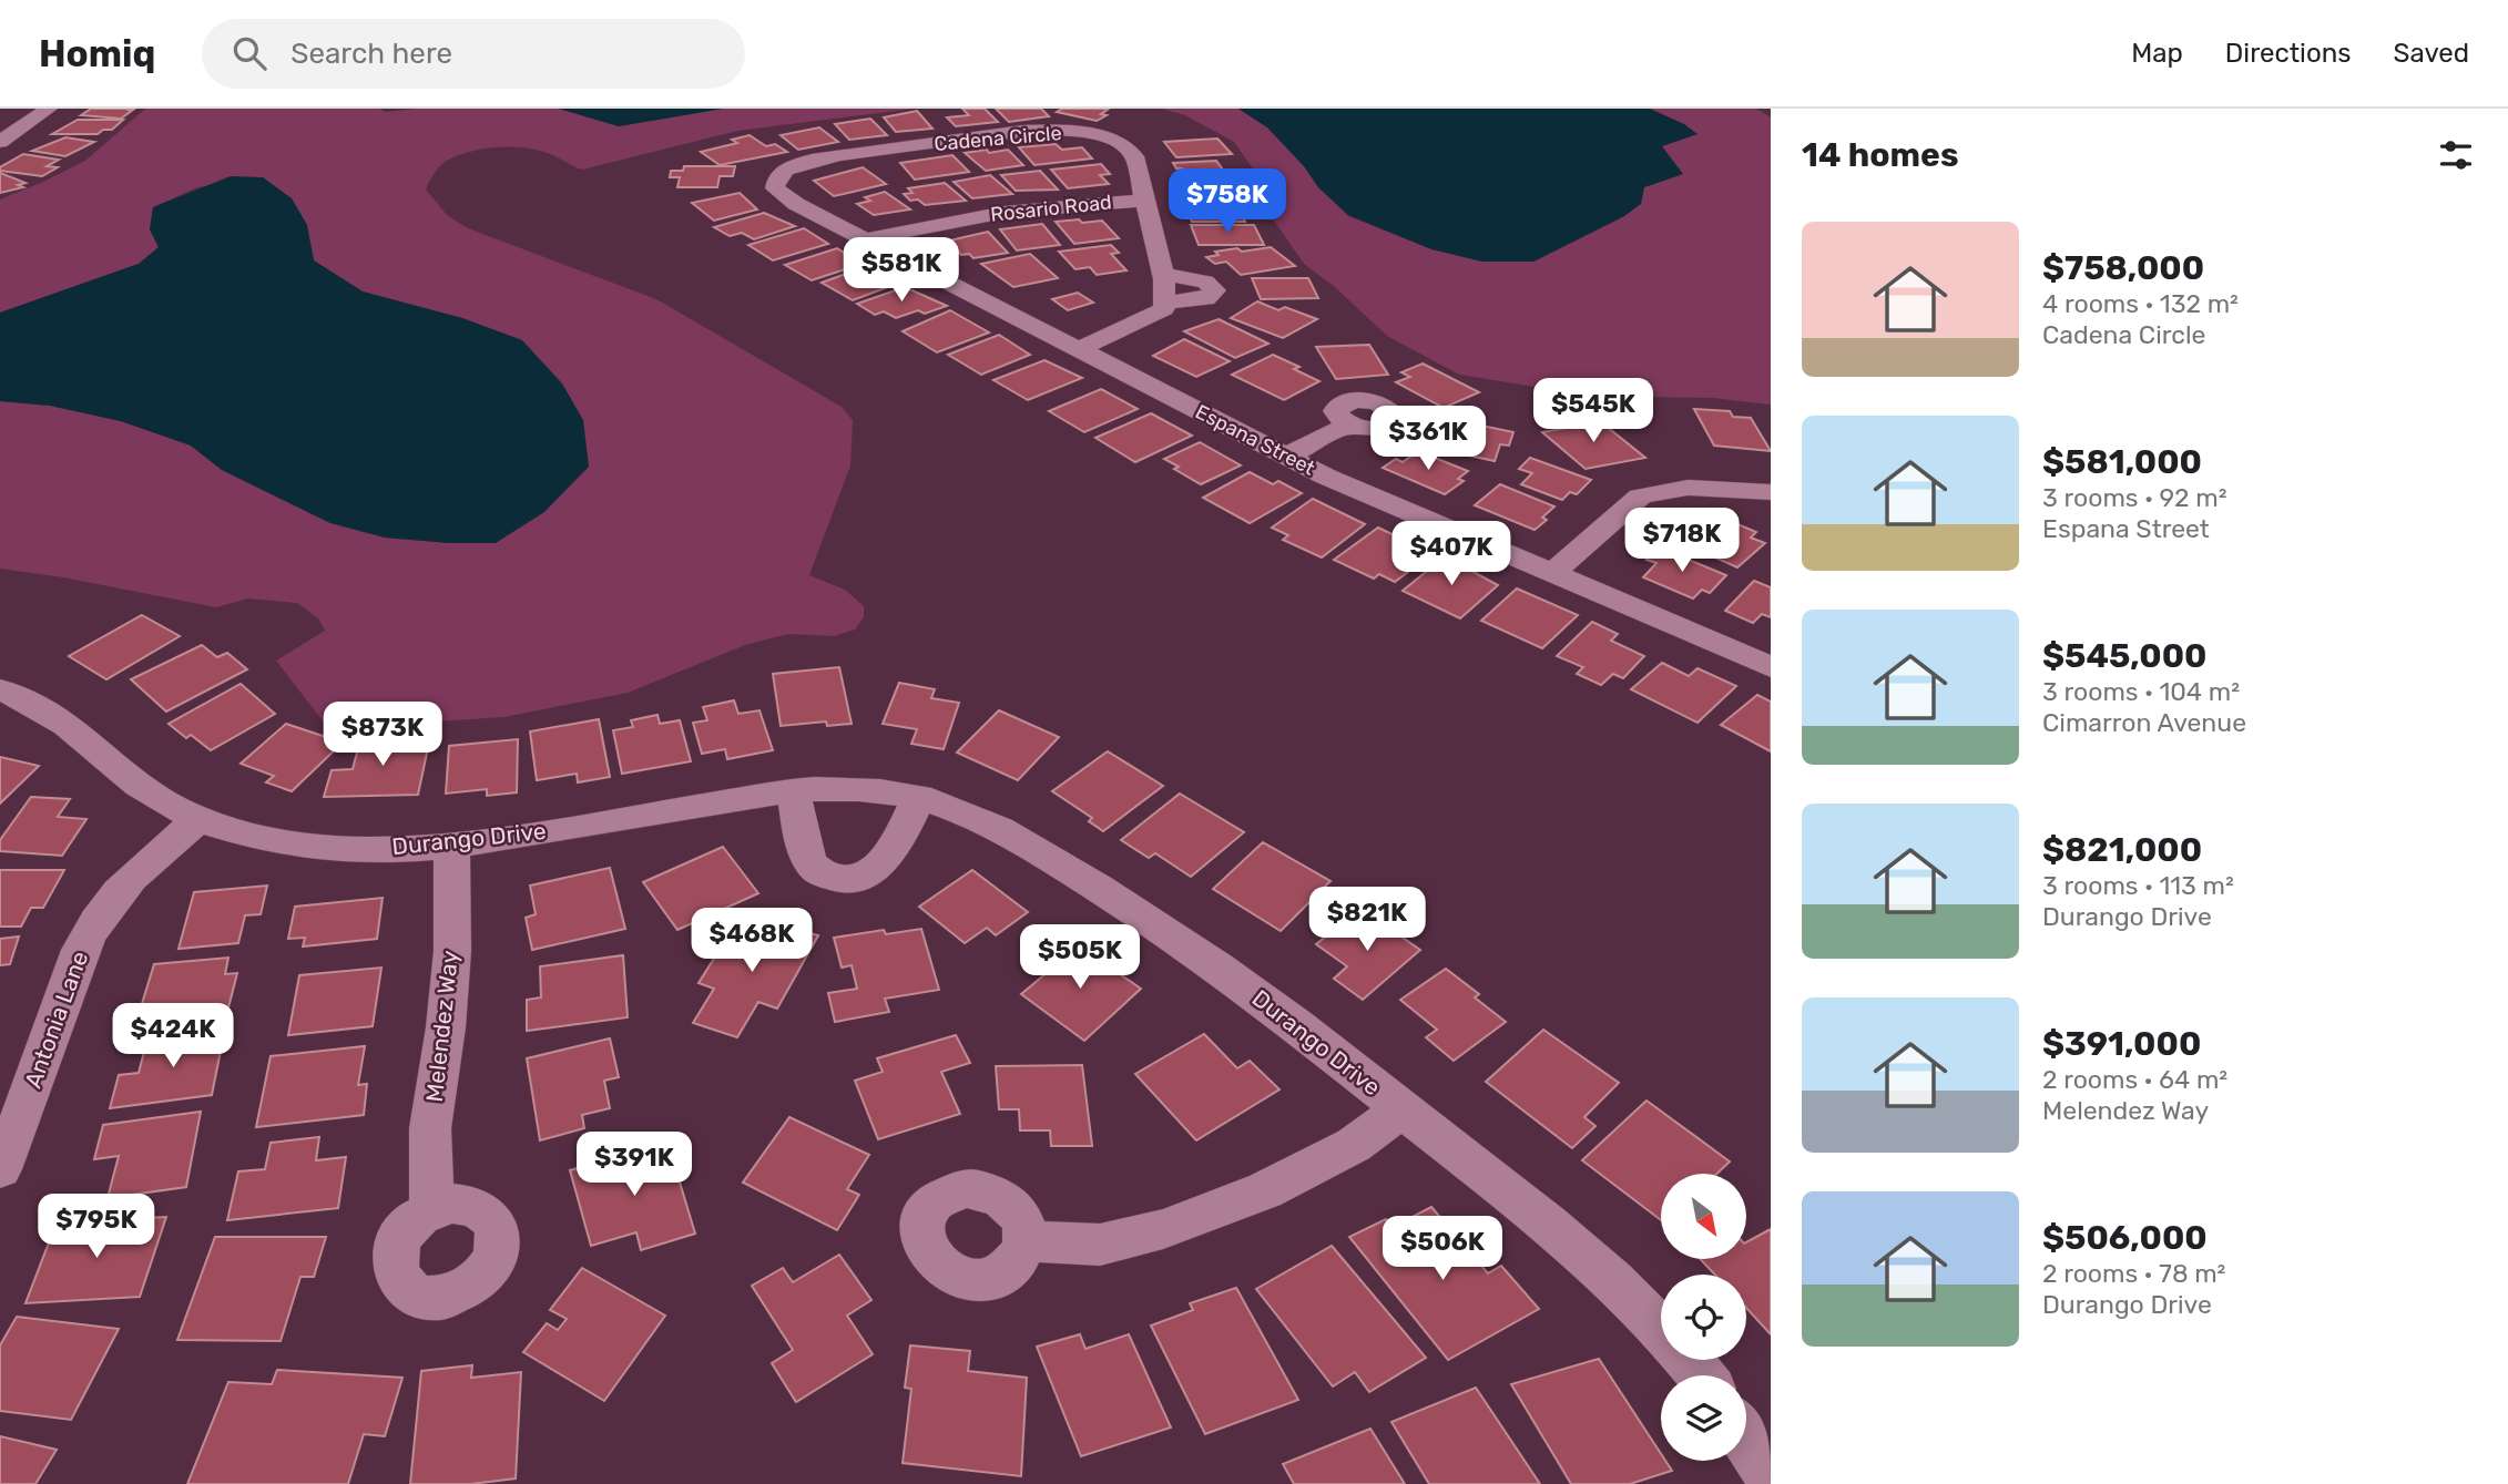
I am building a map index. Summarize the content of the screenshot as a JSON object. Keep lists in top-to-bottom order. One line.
{"streets":{"street":["Cadena Circle","Rosario Road","Espana Street","Durango Drive","Antonia Lane","Melendez Way"]},"crossings":[["Cadena Circle","Rosario Road"],["Cadena Circle","Espana Street"],["Rosario Road","Espana Street"],["Durango Drive","Antonia Lane"],["Durango Drive","Melendez Way"]],"north":"bottom right","page":{"header":"Homiq","search":"Search here","nav":["Map","Directions","Saved"],"heading":"14 homes","price":["$758K","$581K","$545K","$361K","$718K","$407K","$873K","$821K","$468K","$505K","$424K","$391K","$795K","$506K"],"list":[{"name":"$758,000","note":"4 rooms · 132 m² · Cadena Circle"},{"name":"$581,000","note":"3 rooms · 92 m² · Espana Street"},{"name":"$545,000","note":"3 rooms · 104 m² · Cimarron Avenue"},{"name":"$821,000","note":"3 rooms · 113 m² · Durango Drive"},{"name":"$391,000","note":"2 rooms · 64 m² · Melendez Way"},{"name":"$506,000","note":"2 rooms · 78 m² · Durango Drive"}]}}
